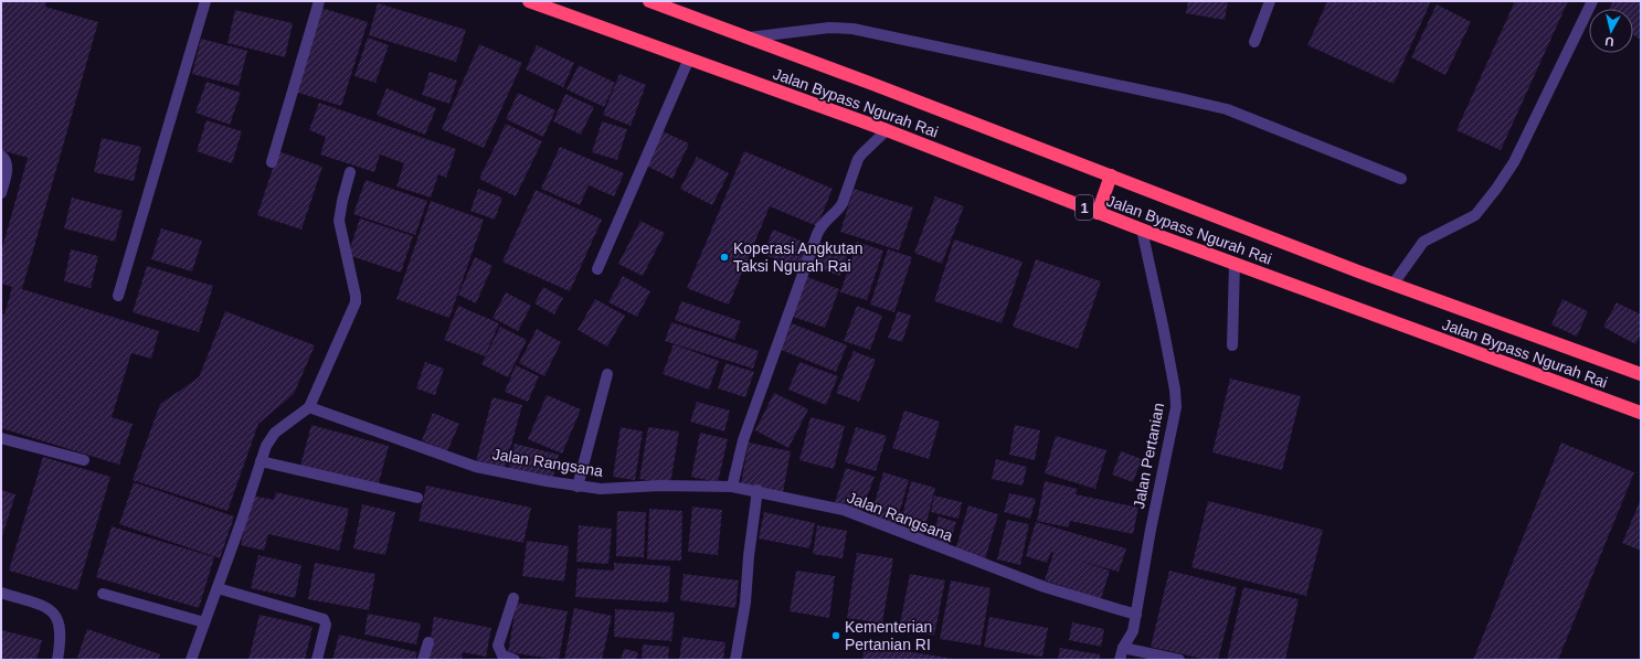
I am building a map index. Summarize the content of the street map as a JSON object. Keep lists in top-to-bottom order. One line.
{"streets":{"highway":["Jalan Bypass Ngurah Rai","1"],"street":["Jalan Pertanian","Jalan Rangsana"]},"crossings":[["Jalan Bypass Ngurah Rai","Jalan Pertanian"],["Jalan Pertanian","Jalan Rangsana"]],"places":["Koperasi Angkutan Taksi Ngurah Rai","Kementerian Pertanian RI"],"north":"bottom"}
